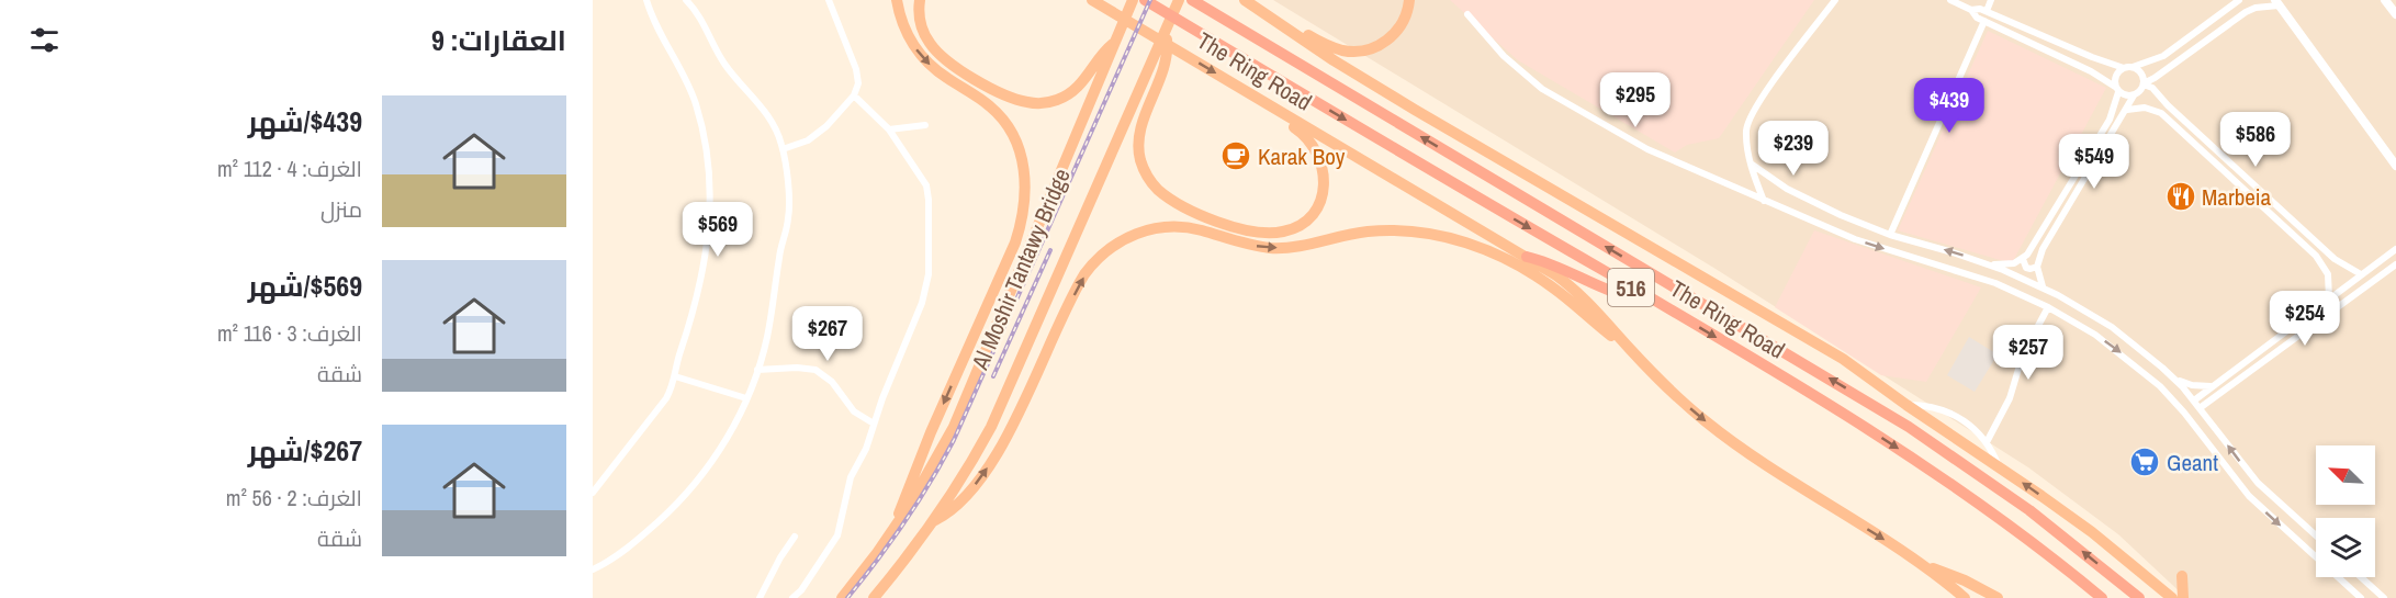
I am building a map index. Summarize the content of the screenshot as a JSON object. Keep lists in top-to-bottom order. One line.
{"streets":{"highway":["The Ring Road","Al Moshir Tantawy Bridge","516"]},"crossings":[["The Ring Road","516"]],"places":{"cafe":["Karak Boy"],"restaurant":["Marbeia"],"supermarket":["Geant"]},"north":"top left","page":{"heading":"العقارات: 9","price":["$295","$439","$586","$239","$549","$569","$254","$267","$257"],"list":[{"name":"$439/شهر","note":"الغرف: 4 · 112 m² · منزل"},{"name":"$569/شهر","note":"الغرف: 3 · 116 m² · شقة"},{"name":"$267/شهر","note":"الغرف: 2 · 56 m² · شقة"}]}}
